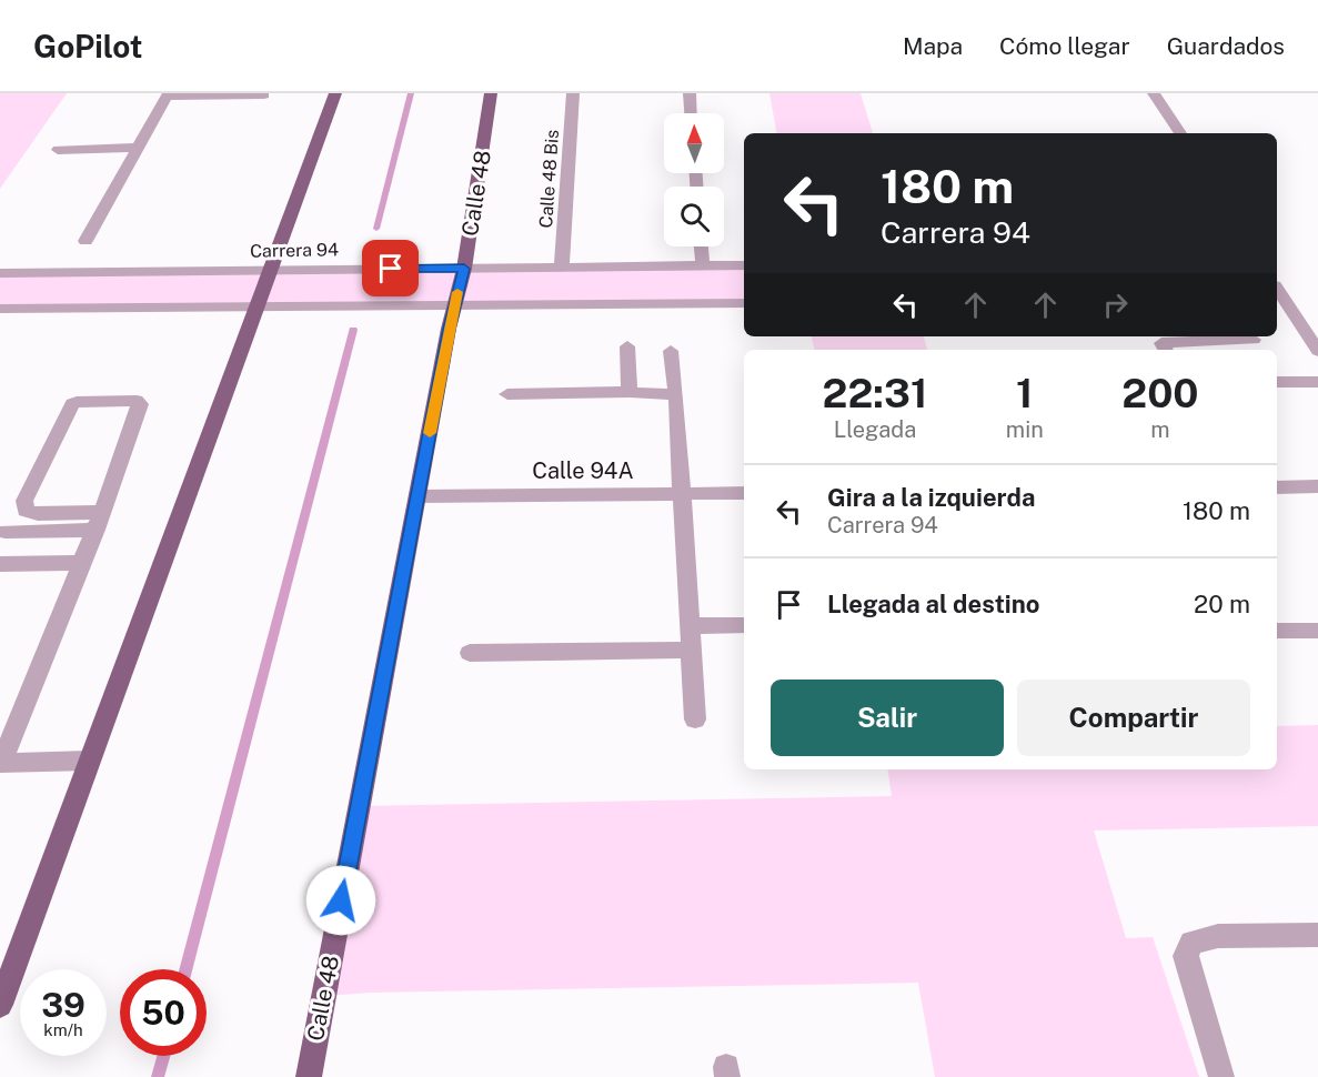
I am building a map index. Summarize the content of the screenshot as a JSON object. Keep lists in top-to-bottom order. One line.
{"streets":{"main road":["Calle 48"],"street":["Calle 48 Bis","Carrera 94","Calle 94A"]},"crossings":[["Calle 48 Bis","Carrera 94"],["Calle 48","Carrera 94"],["Calle 48","Calle 94A"]],"north":"top","page":{"header":"GoPilot","nav":["Mapa","Cómo llegar","Guardados"],"turn":["180 m","Carrera 94"],"eta":["22:31","Llegada","1","min","200","m"],"list":[{"name":"Gira a la izquierda","note":"Carrera 94","value":"180 m"},{"name":"Llegada al destino","value":"20 m"}],"buttons":["Salir","Compartir"],"speed":"39 km/h","limit":"50"}}
